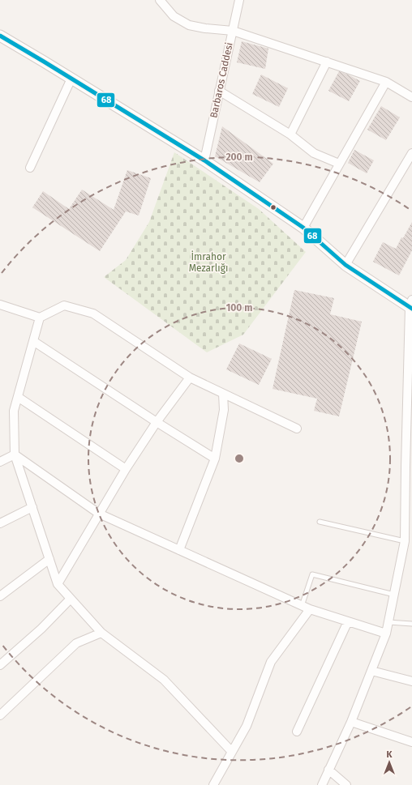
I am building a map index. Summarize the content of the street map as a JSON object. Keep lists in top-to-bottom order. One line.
{"streets":{"street":["Barbaros Caddesi"]},"parks":["İmrahor Mezarlığı"],"lines":["transit line 68"],"north":"top","rings":["200 m","100 m"]}
